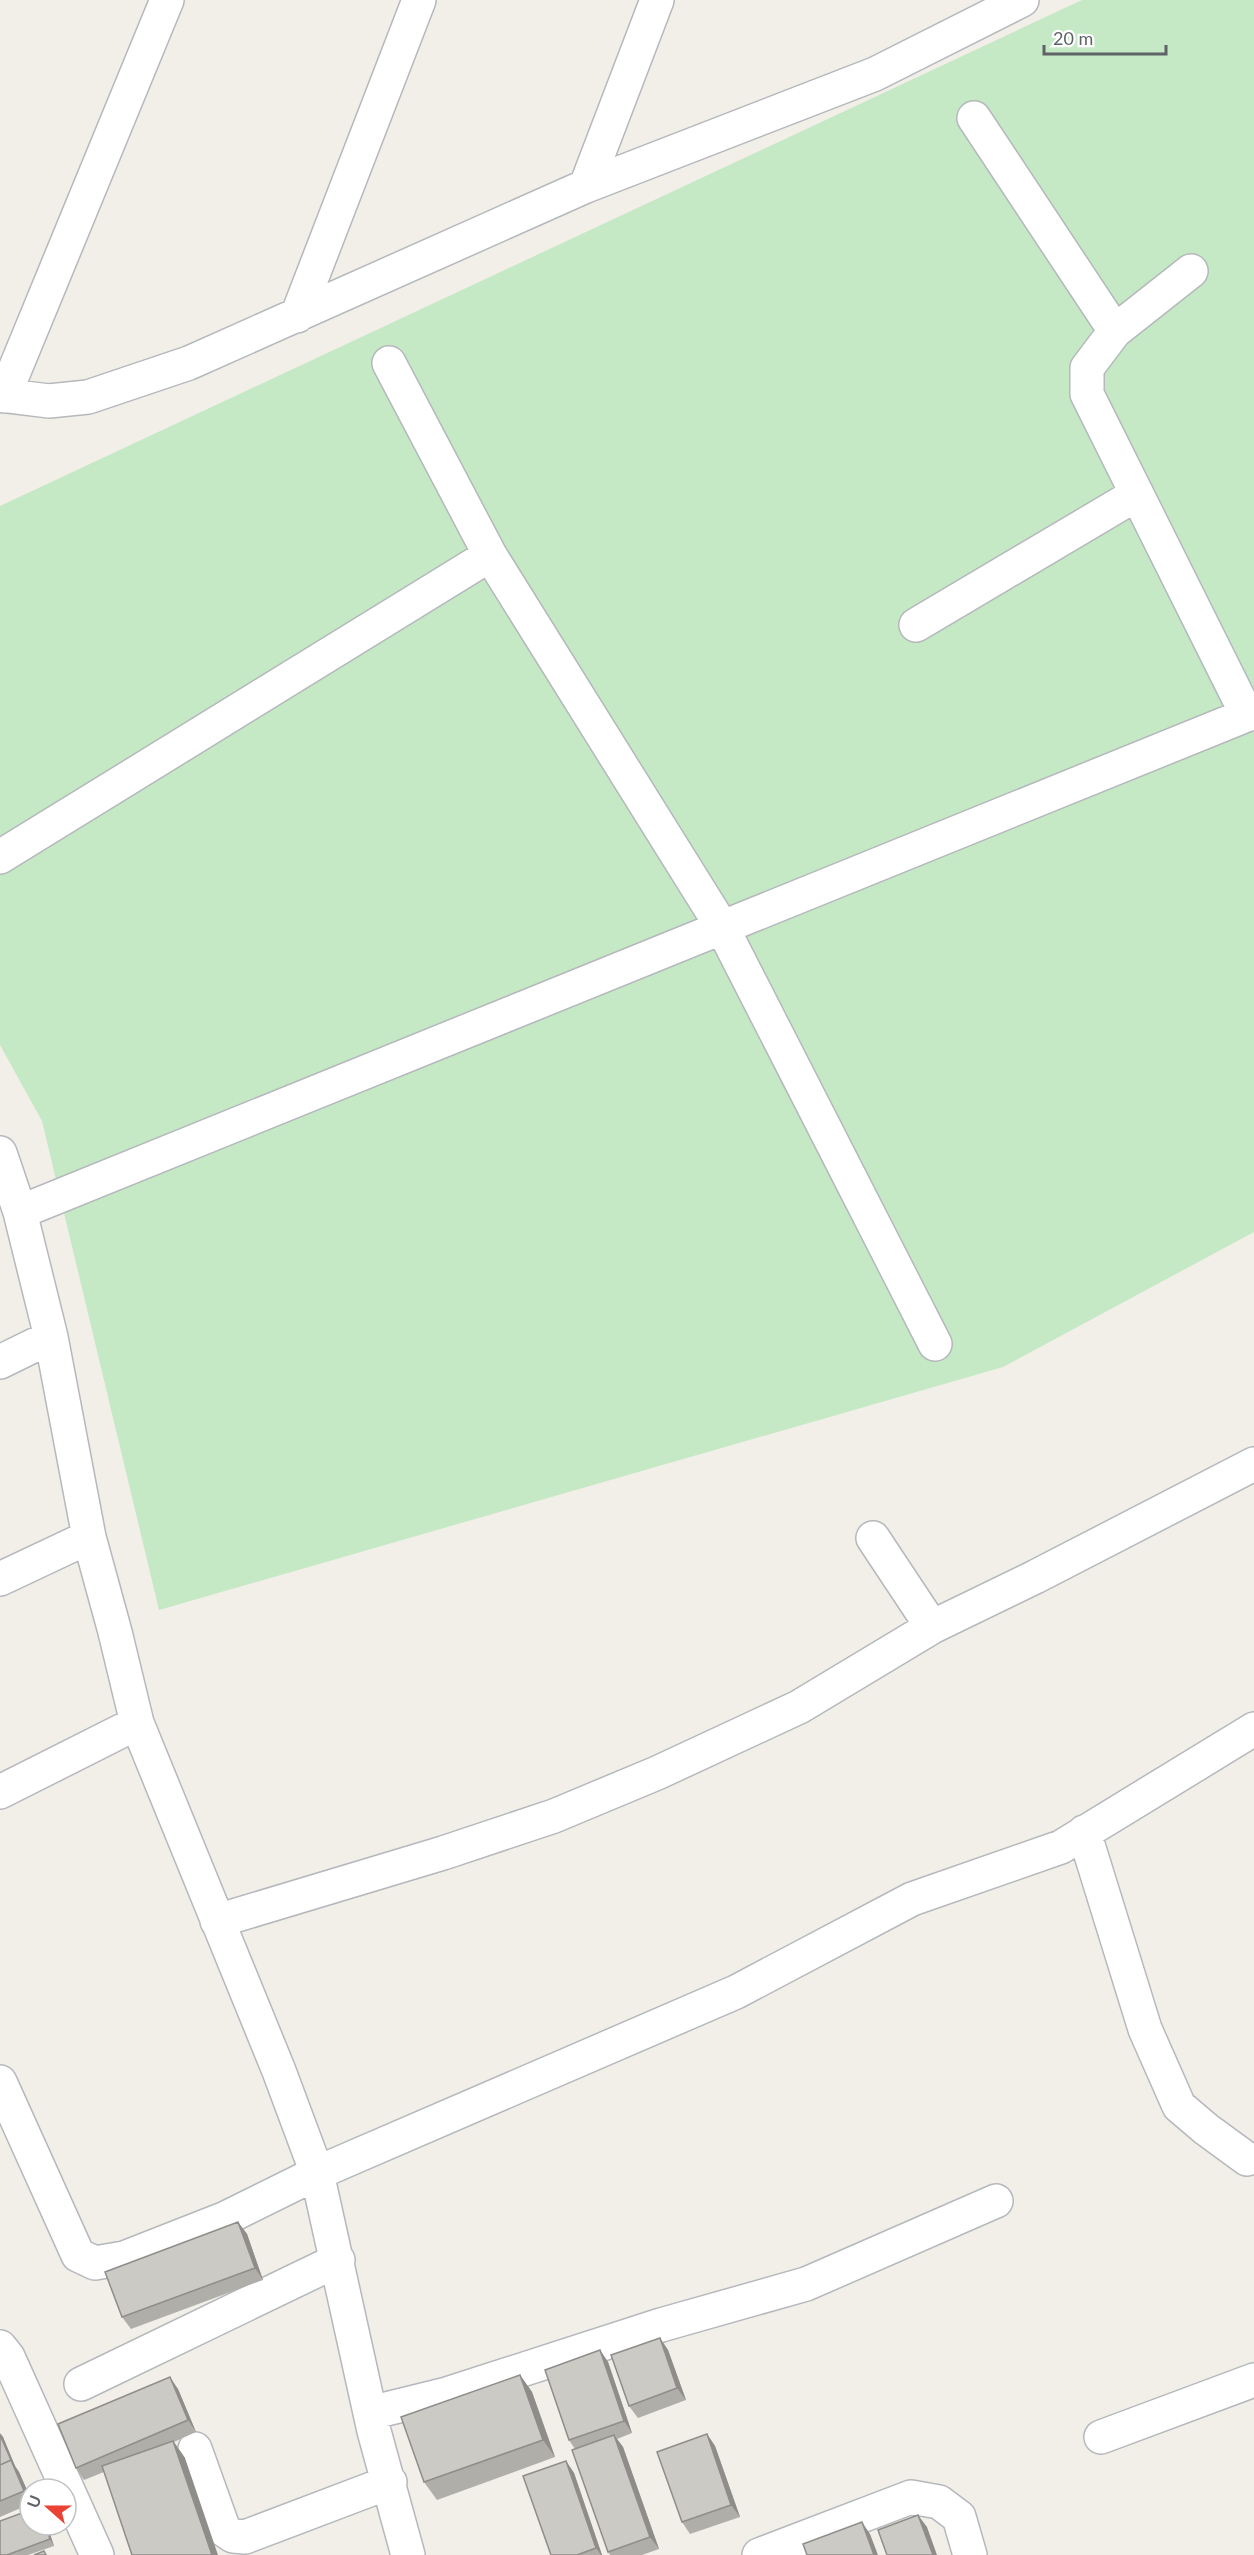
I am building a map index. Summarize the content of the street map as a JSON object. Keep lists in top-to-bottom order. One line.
{"scale_bar":"20 m","north":"left"}
